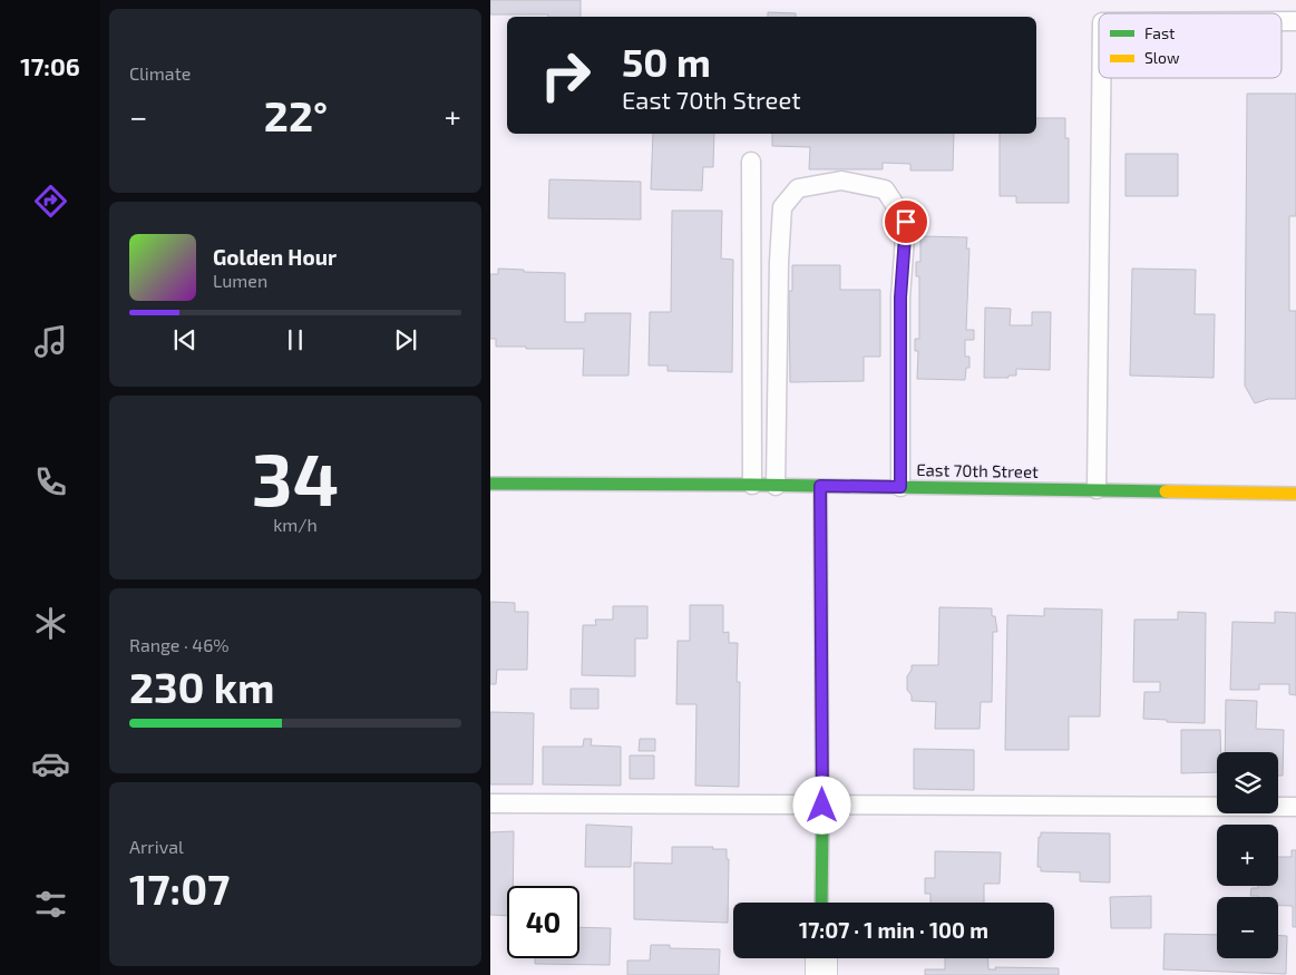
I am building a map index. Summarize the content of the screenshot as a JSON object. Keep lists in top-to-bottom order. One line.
{"streets":{"street":["East 70th Street"]},"legend":["Fast","Slow"],"page":{"tabs":"17:06","tile":["Climate",["34","km/h"],["Range · 46%","230 km"],["Arrival","17:07"]],"turn":["50 m","East 70th Street"],"heat":["−","22°","+"],"song":["Golden Hour","Lumen"],"map_buttons":["+","−"],"limit":"40","trip":"17:07 · 1 min · 100 m"}}
